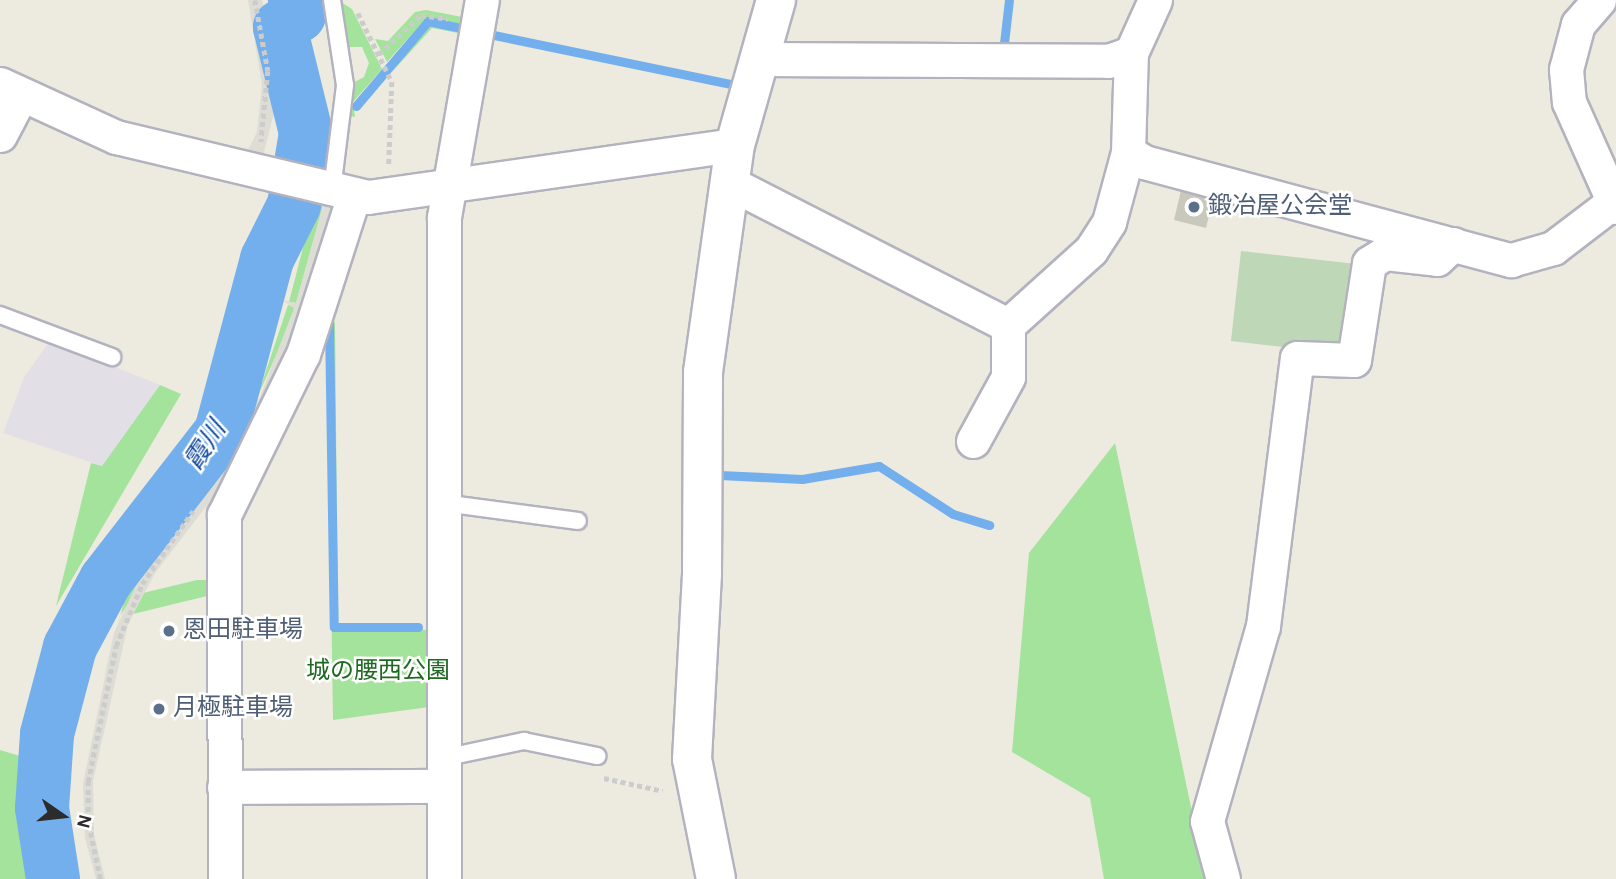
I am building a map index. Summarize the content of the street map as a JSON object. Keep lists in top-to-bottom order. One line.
{"water":["霞川"],"parks":["城の腰西公園"],"places":["鍛冶屋公会堂","恩田駐車場","月極駐車場"],"north":"right"}
